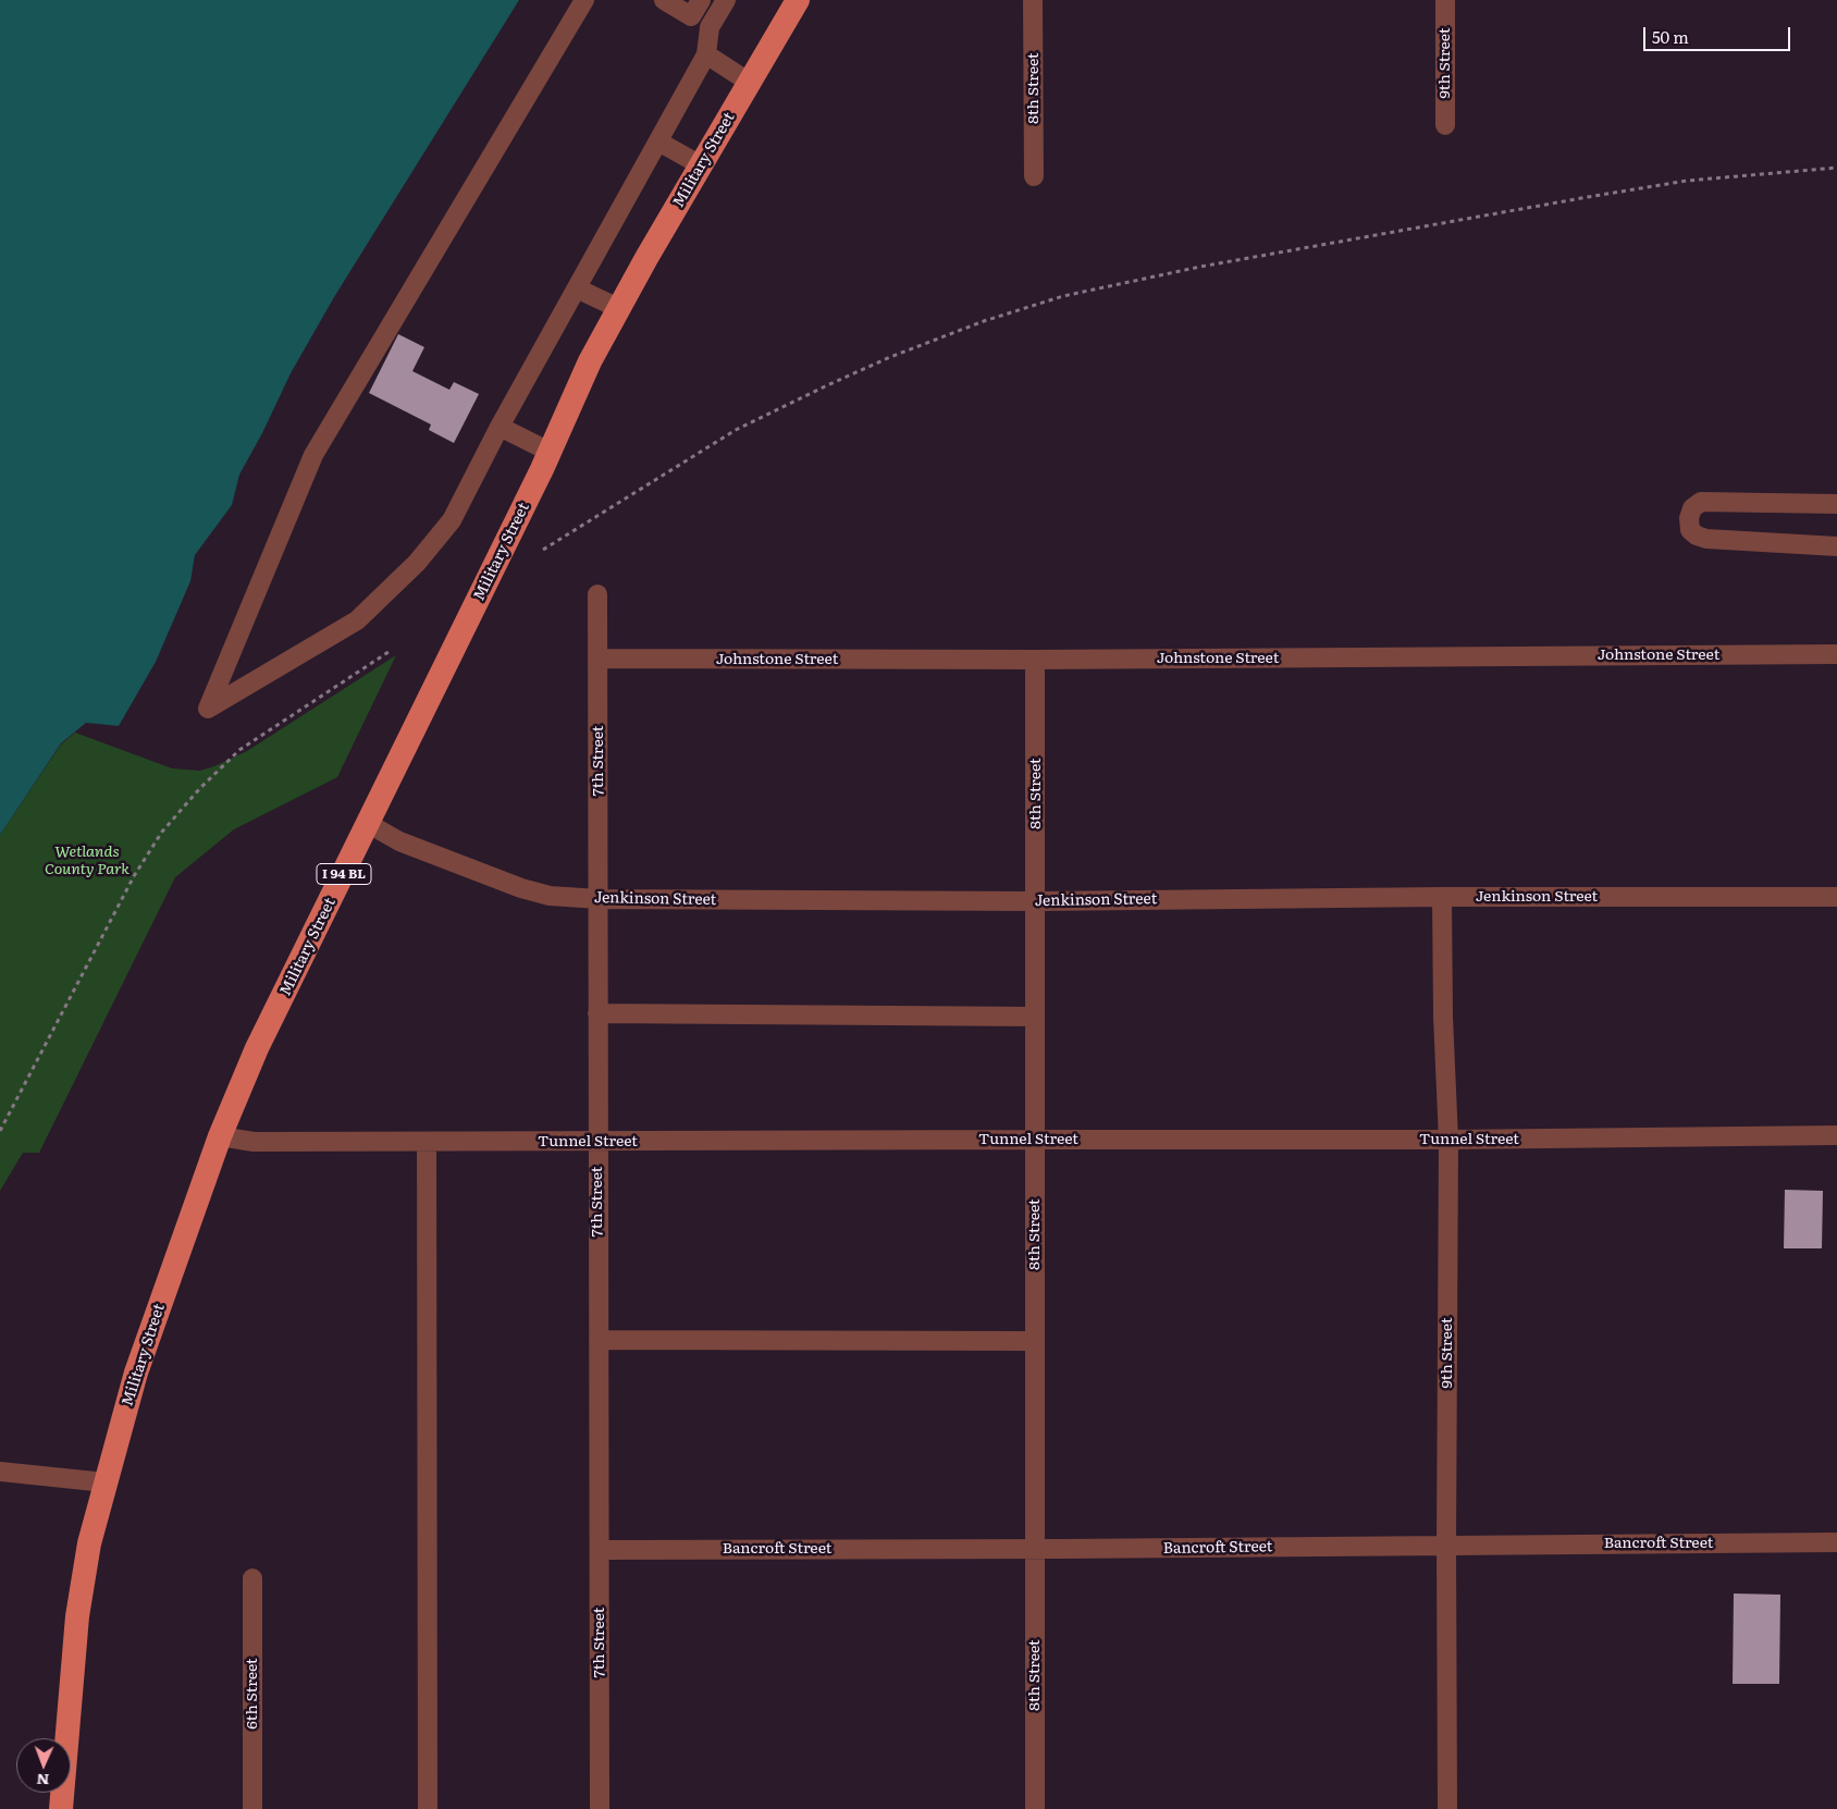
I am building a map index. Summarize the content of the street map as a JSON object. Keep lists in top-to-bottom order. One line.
{"streets":{"main road":["Military Street","I 94 BL"],"street":["9th Street","8th Street","Johnstone Street","7th Street","Jenkinson Street","Tunnel Street","Bancroft Street","6th Street"]},"crossings":[["9th Street","Jenkinson Street"],["9th Street","Tunnel Street"],["9th Street","Bancroft Street"],["8th Street","Johnstone Street"],["8th Street","Jenkinson Street"],["8th Street","Tunnel Street"],["8th Street","Bancroft Street"],["Military Street","Jenkinson Street"],["Military Street","Tunnel Street"],["Johnstone Street","7th Street"],["7th Street","Jenkinson Street"],["7th Street","Tunnel Street"],["7th Street","Bancroft Street"]],"parks":["Wetlands County Park"],"scale_bar":"50 m","north":"bottom"}
